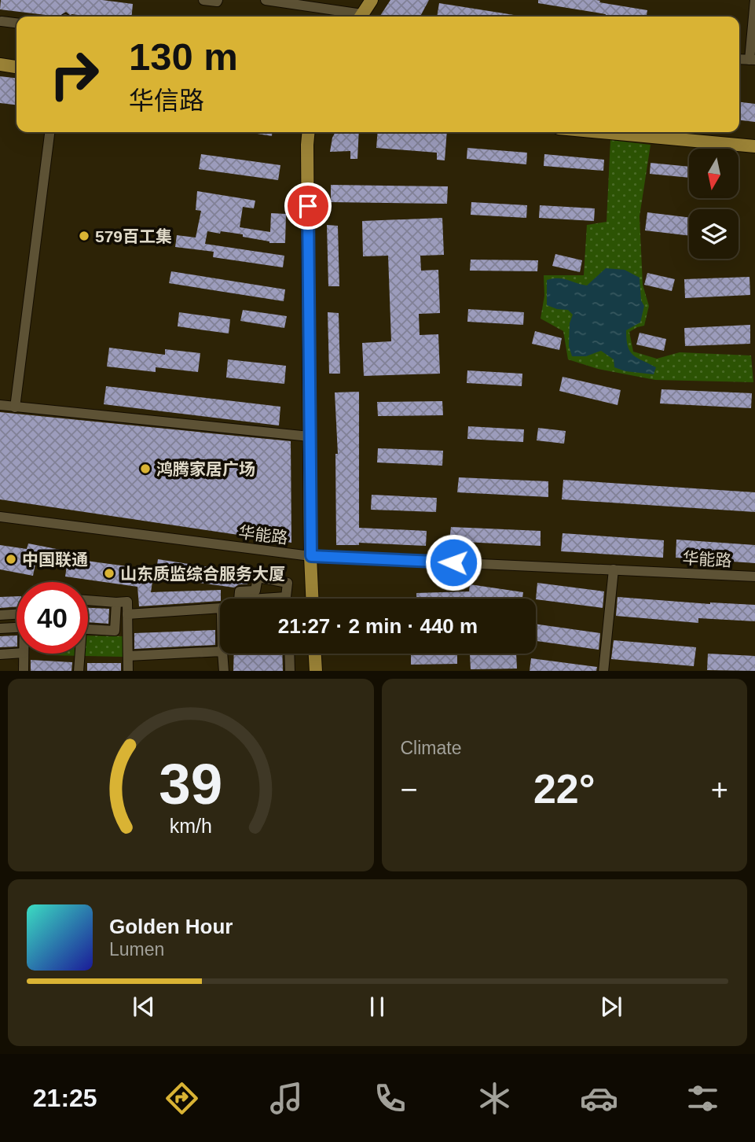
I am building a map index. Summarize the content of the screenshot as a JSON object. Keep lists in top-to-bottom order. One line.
{"streets":{"street":["华能路"]},"places":["579百工集","鸿腾家居广场","中国联通","山东质监综合服务大厦"],"north":"bottom","page":{"turn":["130 m","华信路"],"limit":"40","trip":"21:27 · 2 min · 440 m","tile":"Climate","heat":["−","22°","+"],"song":["Golden Hour","Lumen"],"tabs":"21:25","gauge":["39","km/h"]}}
